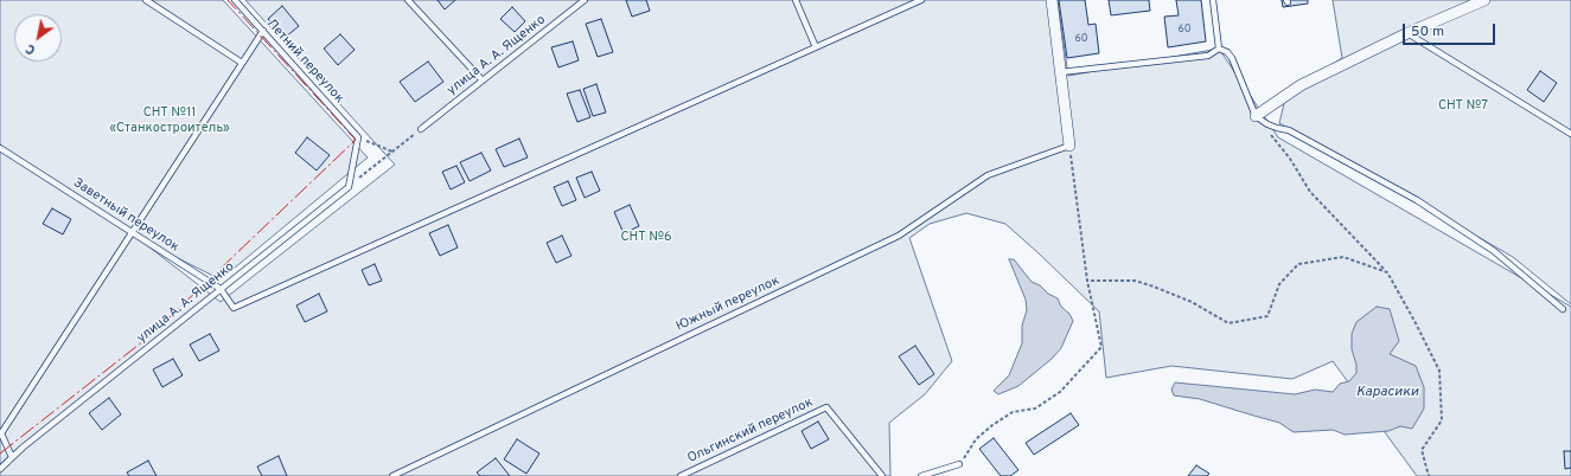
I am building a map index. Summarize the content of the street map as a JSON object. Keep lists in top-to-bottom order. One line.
{"streets":{"lane":["улица А. А. Ященко","Летний переулок","Заветный переулок","Южный переулок","Ольгинский переулок"]},"crossings":[["улица А. А. Ященко","Заветный переулок"]],"water":["Карасики"],"parks":["СНТ №7","СНТ №11 «Станкостроитель»","СНТ №6"],"house_numbers":["60","60"],"scale_bar":"50 m","north":"bottom left"}
